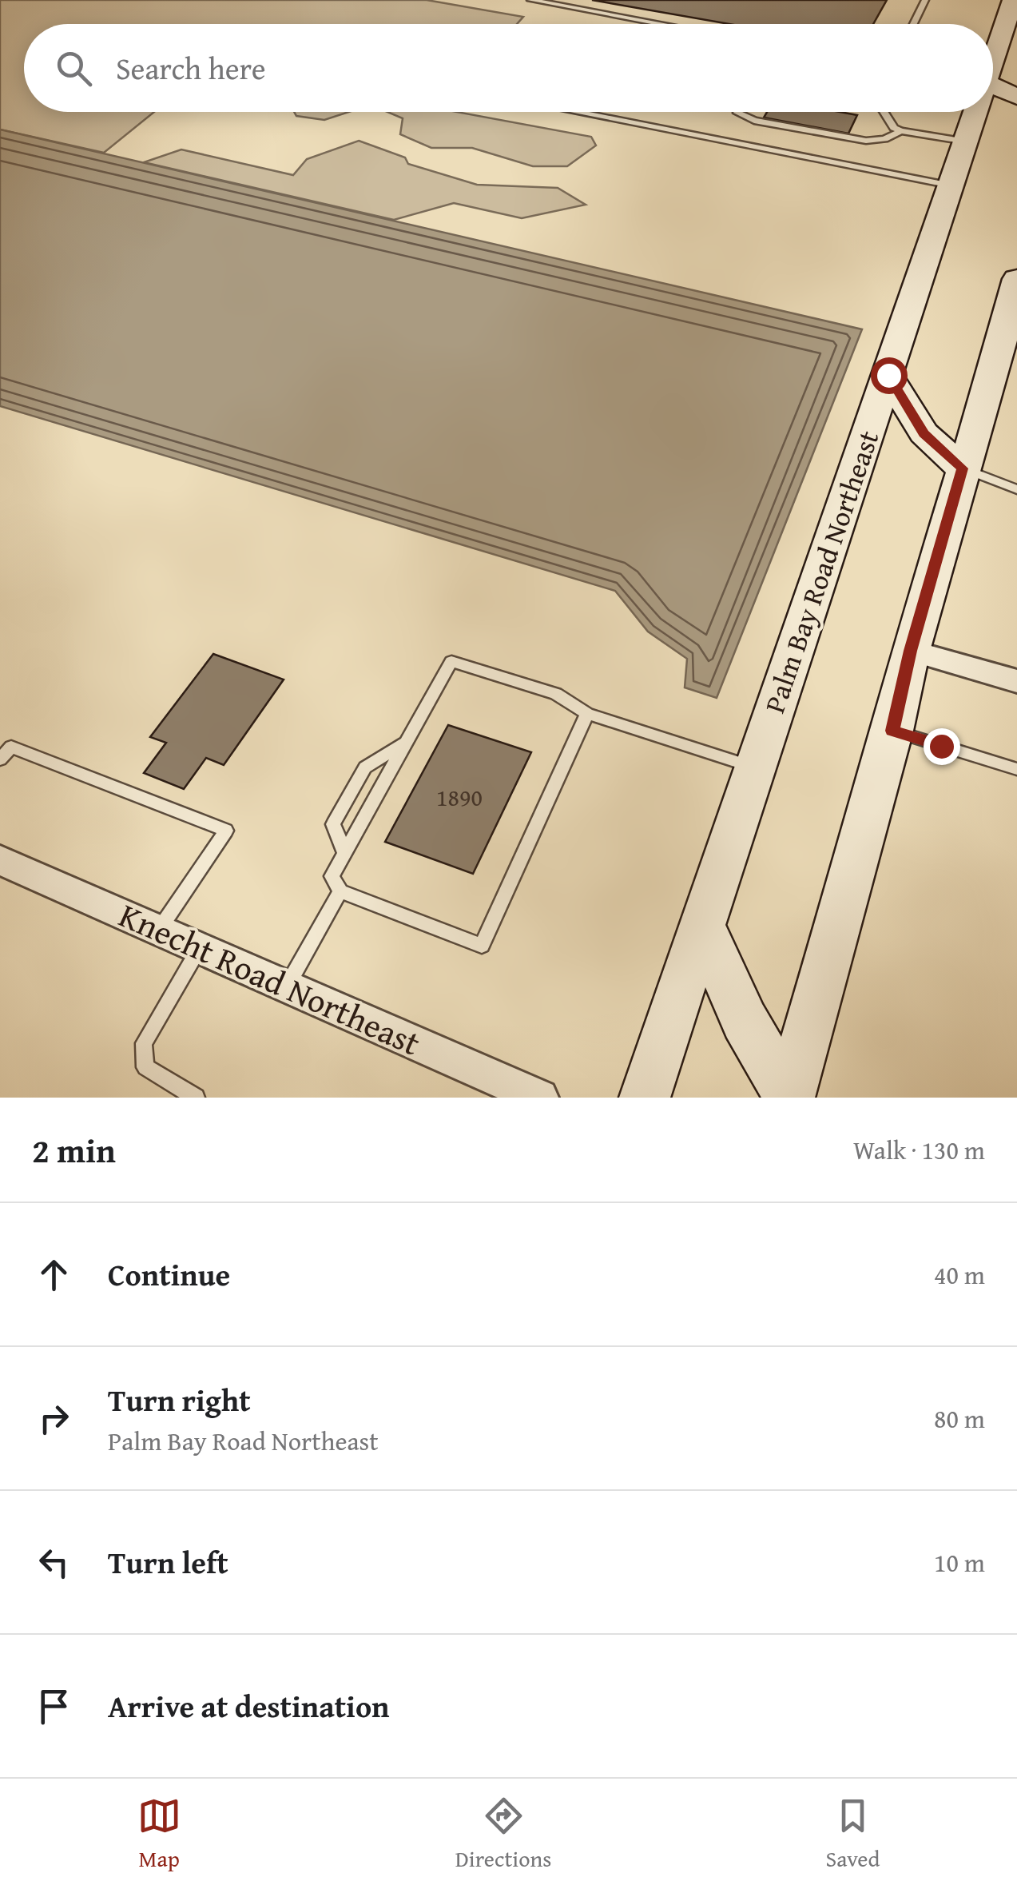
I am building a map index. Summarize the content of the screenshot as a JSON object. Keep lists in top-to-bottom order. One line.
{"streets":{"main road":["Palm Bay Road Northeast"],"street":["Knecht Road Northeast"]},"house_numbers":["1890"],"page":{"search":"Search here","heading":["2 min","Walk · 130 m"],"list":[["Continue","40 m"],["Turn right","Palm Bay Road Northeast","80 m"],["Turn left","10 m"],"Arrive at destination"],"nav":["Map","Directions","Saved"]}}
